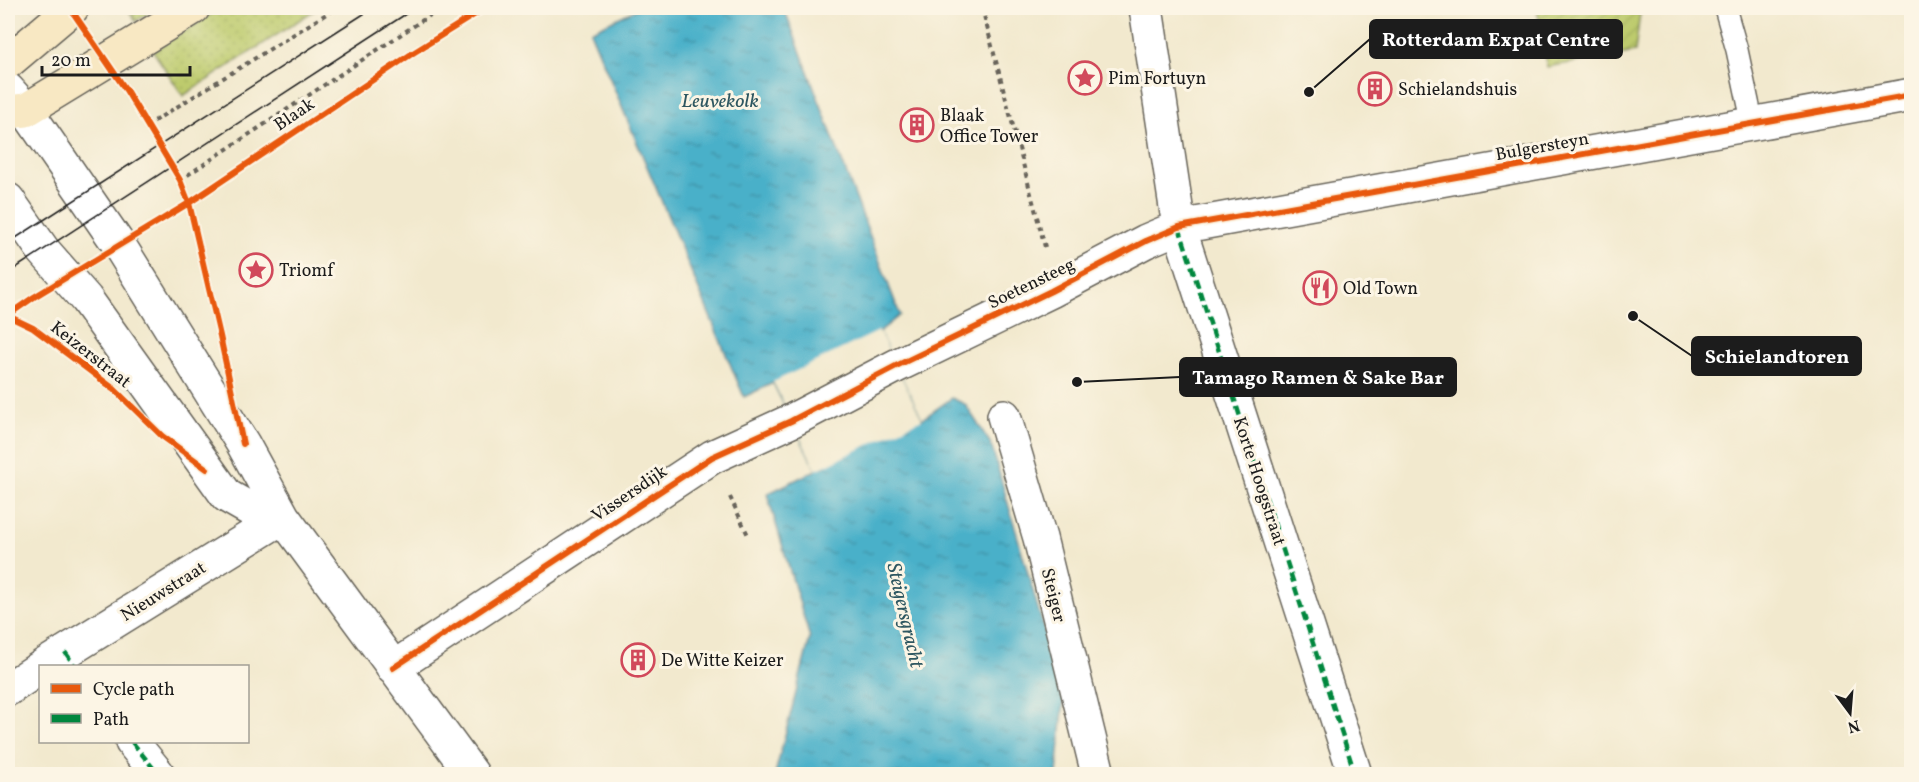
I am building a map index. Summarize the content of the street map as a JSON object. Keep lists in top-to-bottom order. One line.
{"streets":{"street":["Bulgersteyn","Soetensteeg","Keizerstraat","Korte Hoogstraat","Vissersdijk","Nieuwstraat","Steiger"],"cycle path":["Blaak"]},"crossings":[["Bulgersteyn","Soetensteeg"],["Bulgersteyn","Korte Hoogstraat"],["Soetensteeg","Korte Hoogstraat"],["Soetensteeg","Vissersdijk"],["Keizerstraat","Nieuwstraat"]],"water":["Leuvekolk","Steigersgracht"],"places":{"place":["Pim Fortuyn","Triomf"],"building":["Schielandshuis","Blaak Office Tower","De Witte Keizer"],"other":["Rotterdam Expat Centre","Schielandtoren","Tamago Ramen & Sake Bar"],"restaurant":["Old Town"]},"legend":["Cycle path","Path"],"scale_bar":"20 m","north":"bottom"}
